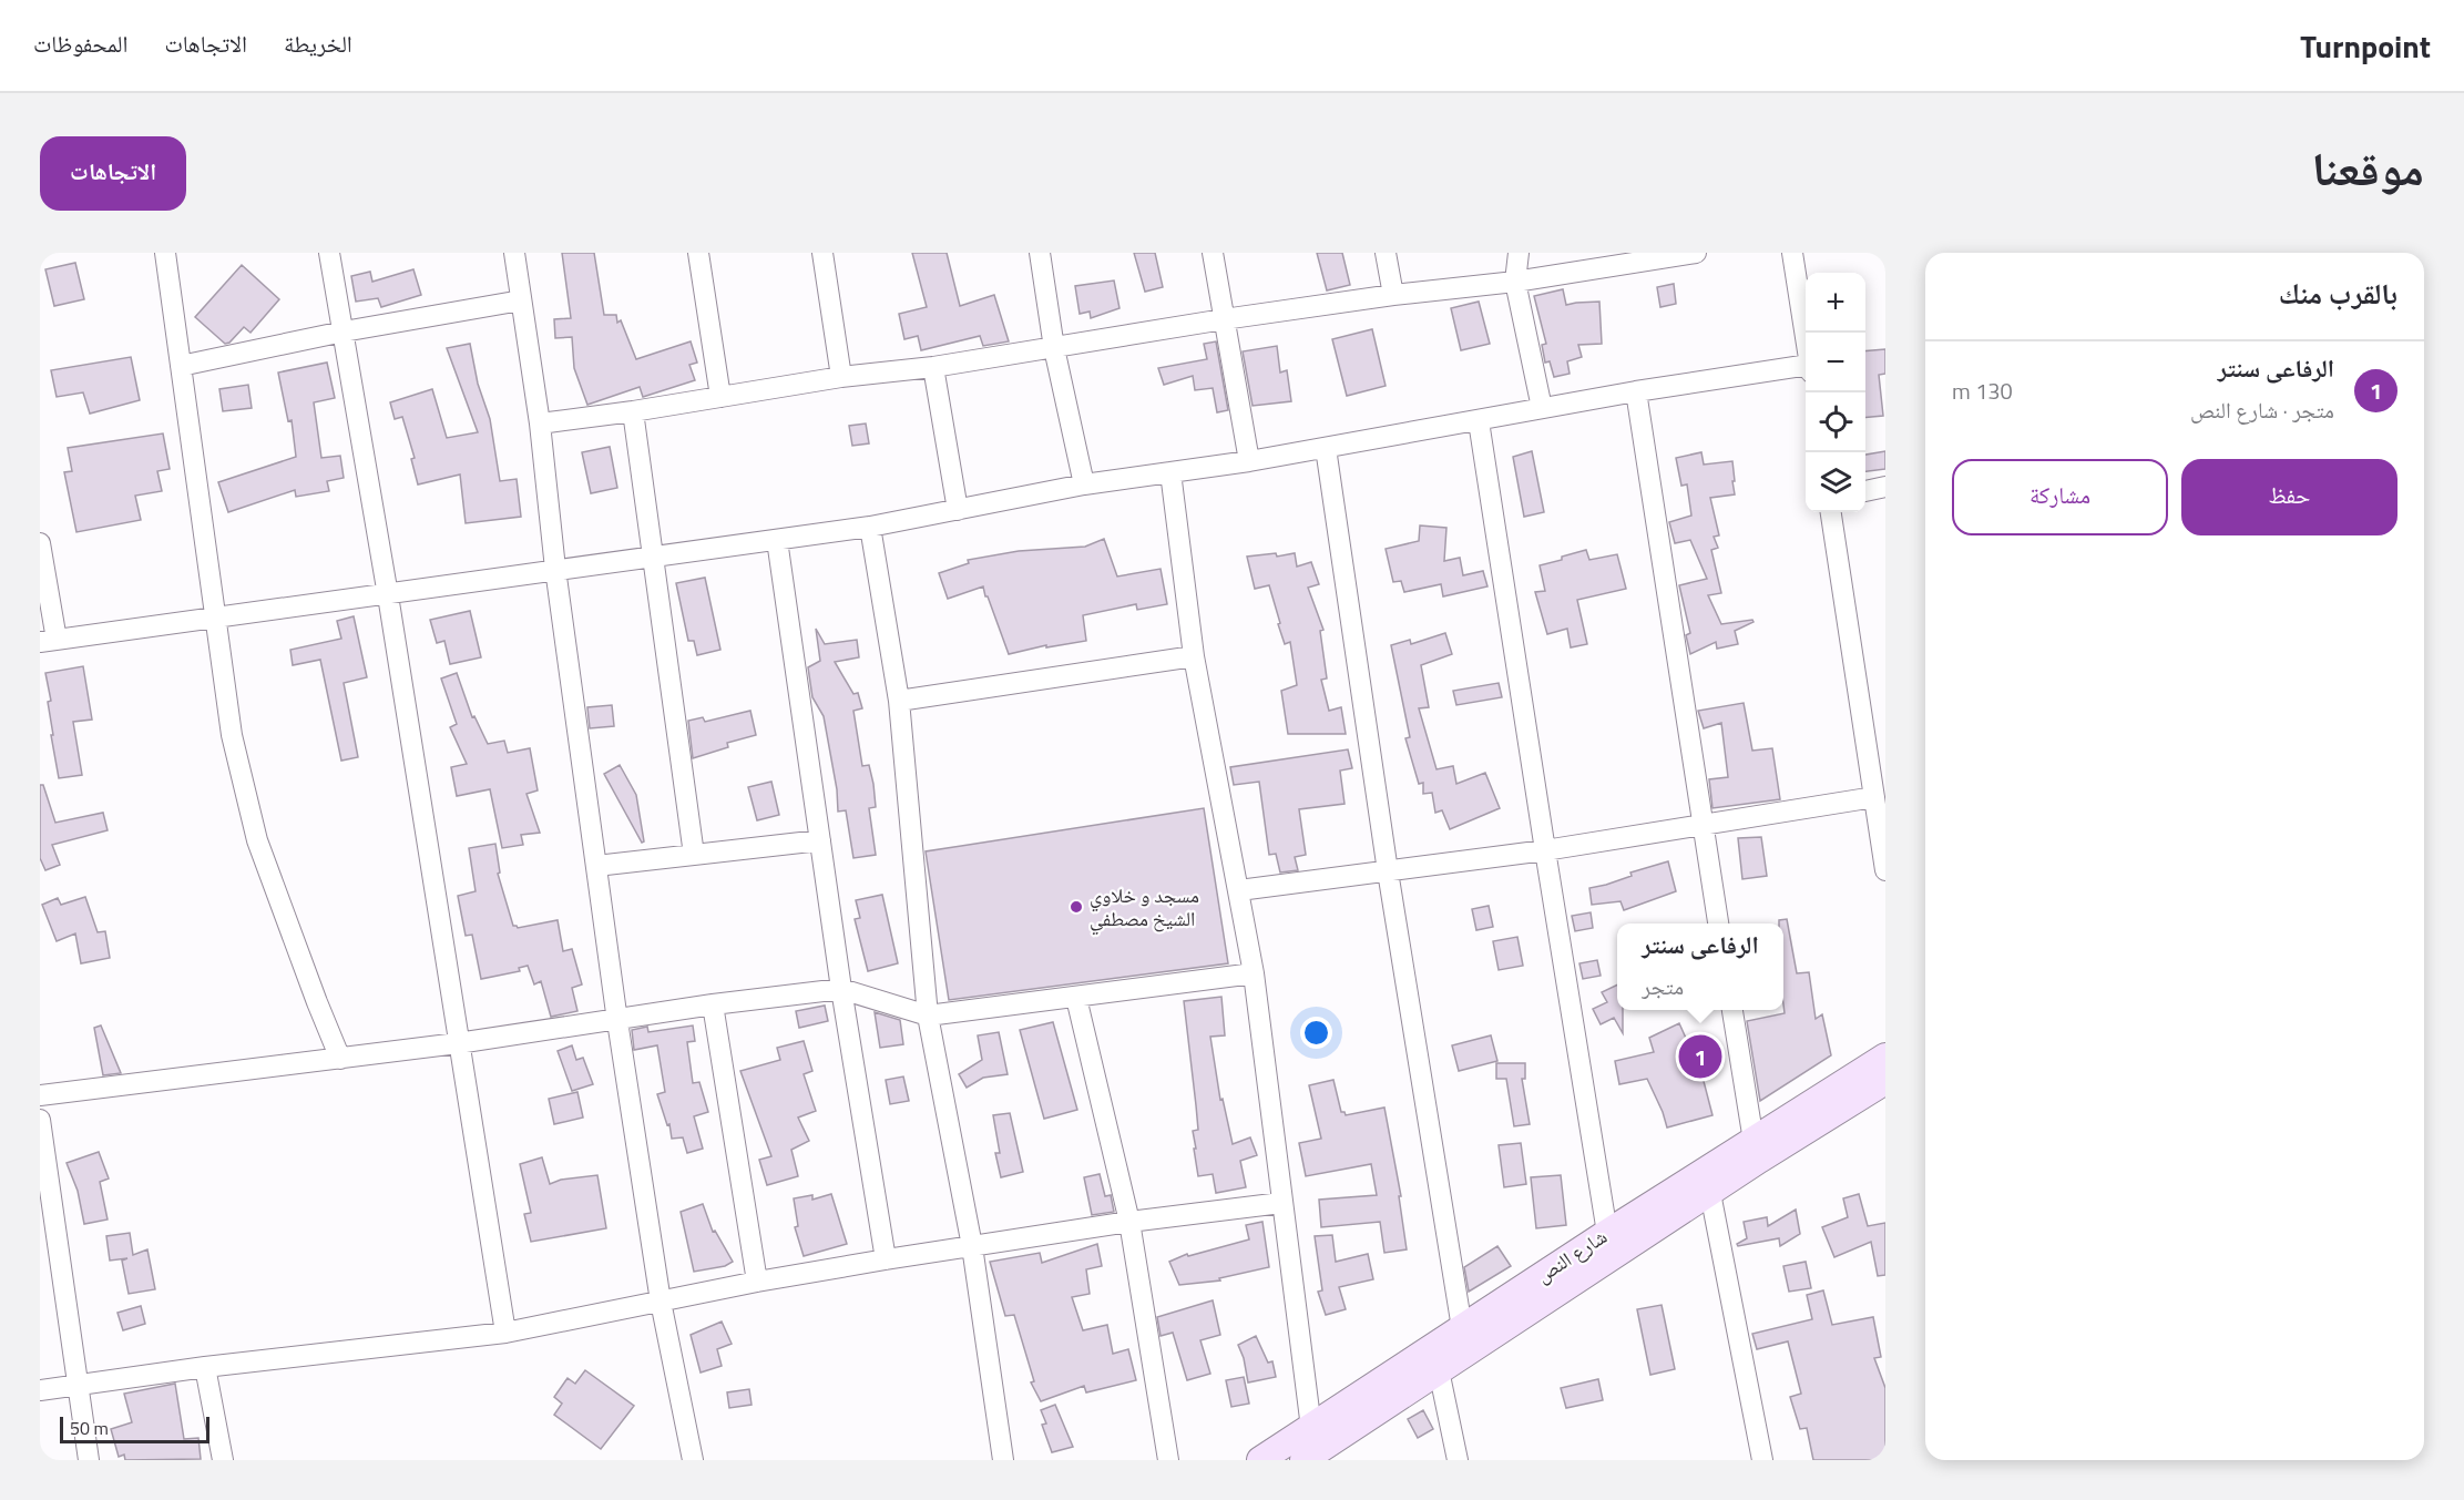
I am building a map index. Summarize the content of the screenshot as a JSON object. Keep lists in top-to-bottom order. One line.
{"streets":{"main road":["شارع النص"]},"places":["مسجد و خلاوي الشيخ مصطفي"],"scale_bar":"50 m","page":{"header":"Turnpoint","nav":["الخريطة","الاتجاهات","المحفوظات"],"title":"موقعنا","buttons":["الاتجاهات",["حفظ","مشاركة"]],"heading":"بالقرب منك","map_buttons":["+","−"],"list":[{"mark":"1","name":"الرفاعى سنتر","note":"متجر · شارع النص","value":"130 m"}],"popup":["الرفاعى سنتر","متجر"],"pins":"1","scale":"50 m"}}
